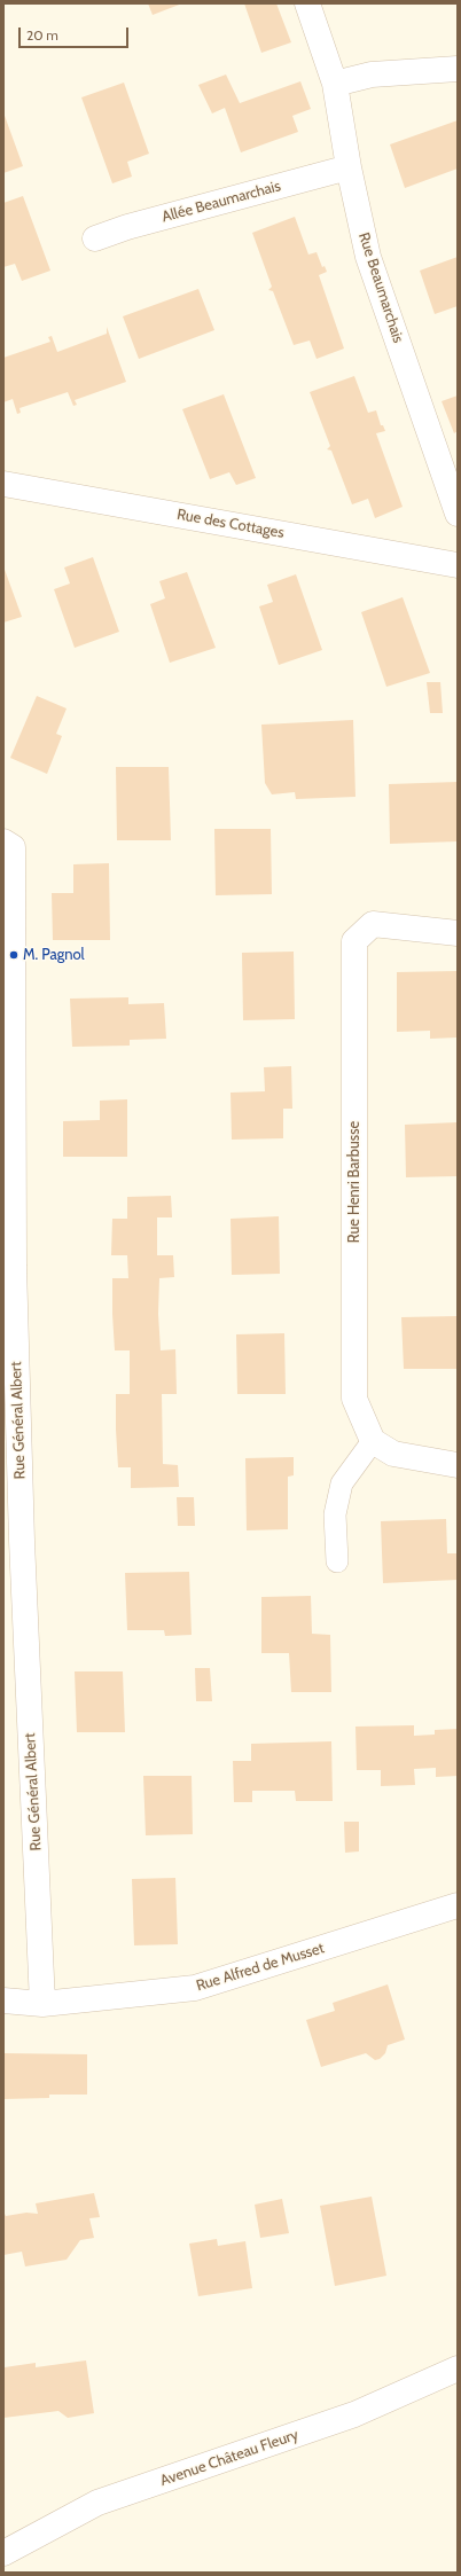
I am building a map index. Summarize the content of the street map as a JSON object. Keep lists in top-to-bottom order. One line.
{"streets":{"street":["Allée Beaumarchais","Rue Beaumarchais","Rue des Cottages","Rue Henri Barbusse","Rue Général Albert","Rue Alfred de Musset","Avenue Château Fleury"]},"crossings":[["Allée Beaumarchais","Rue Beaumarchais"],["Rue Général Albert","Rue Alfred de Musset"]],"places":["M. Pagnol"],"scale_bar":"20 m"}
